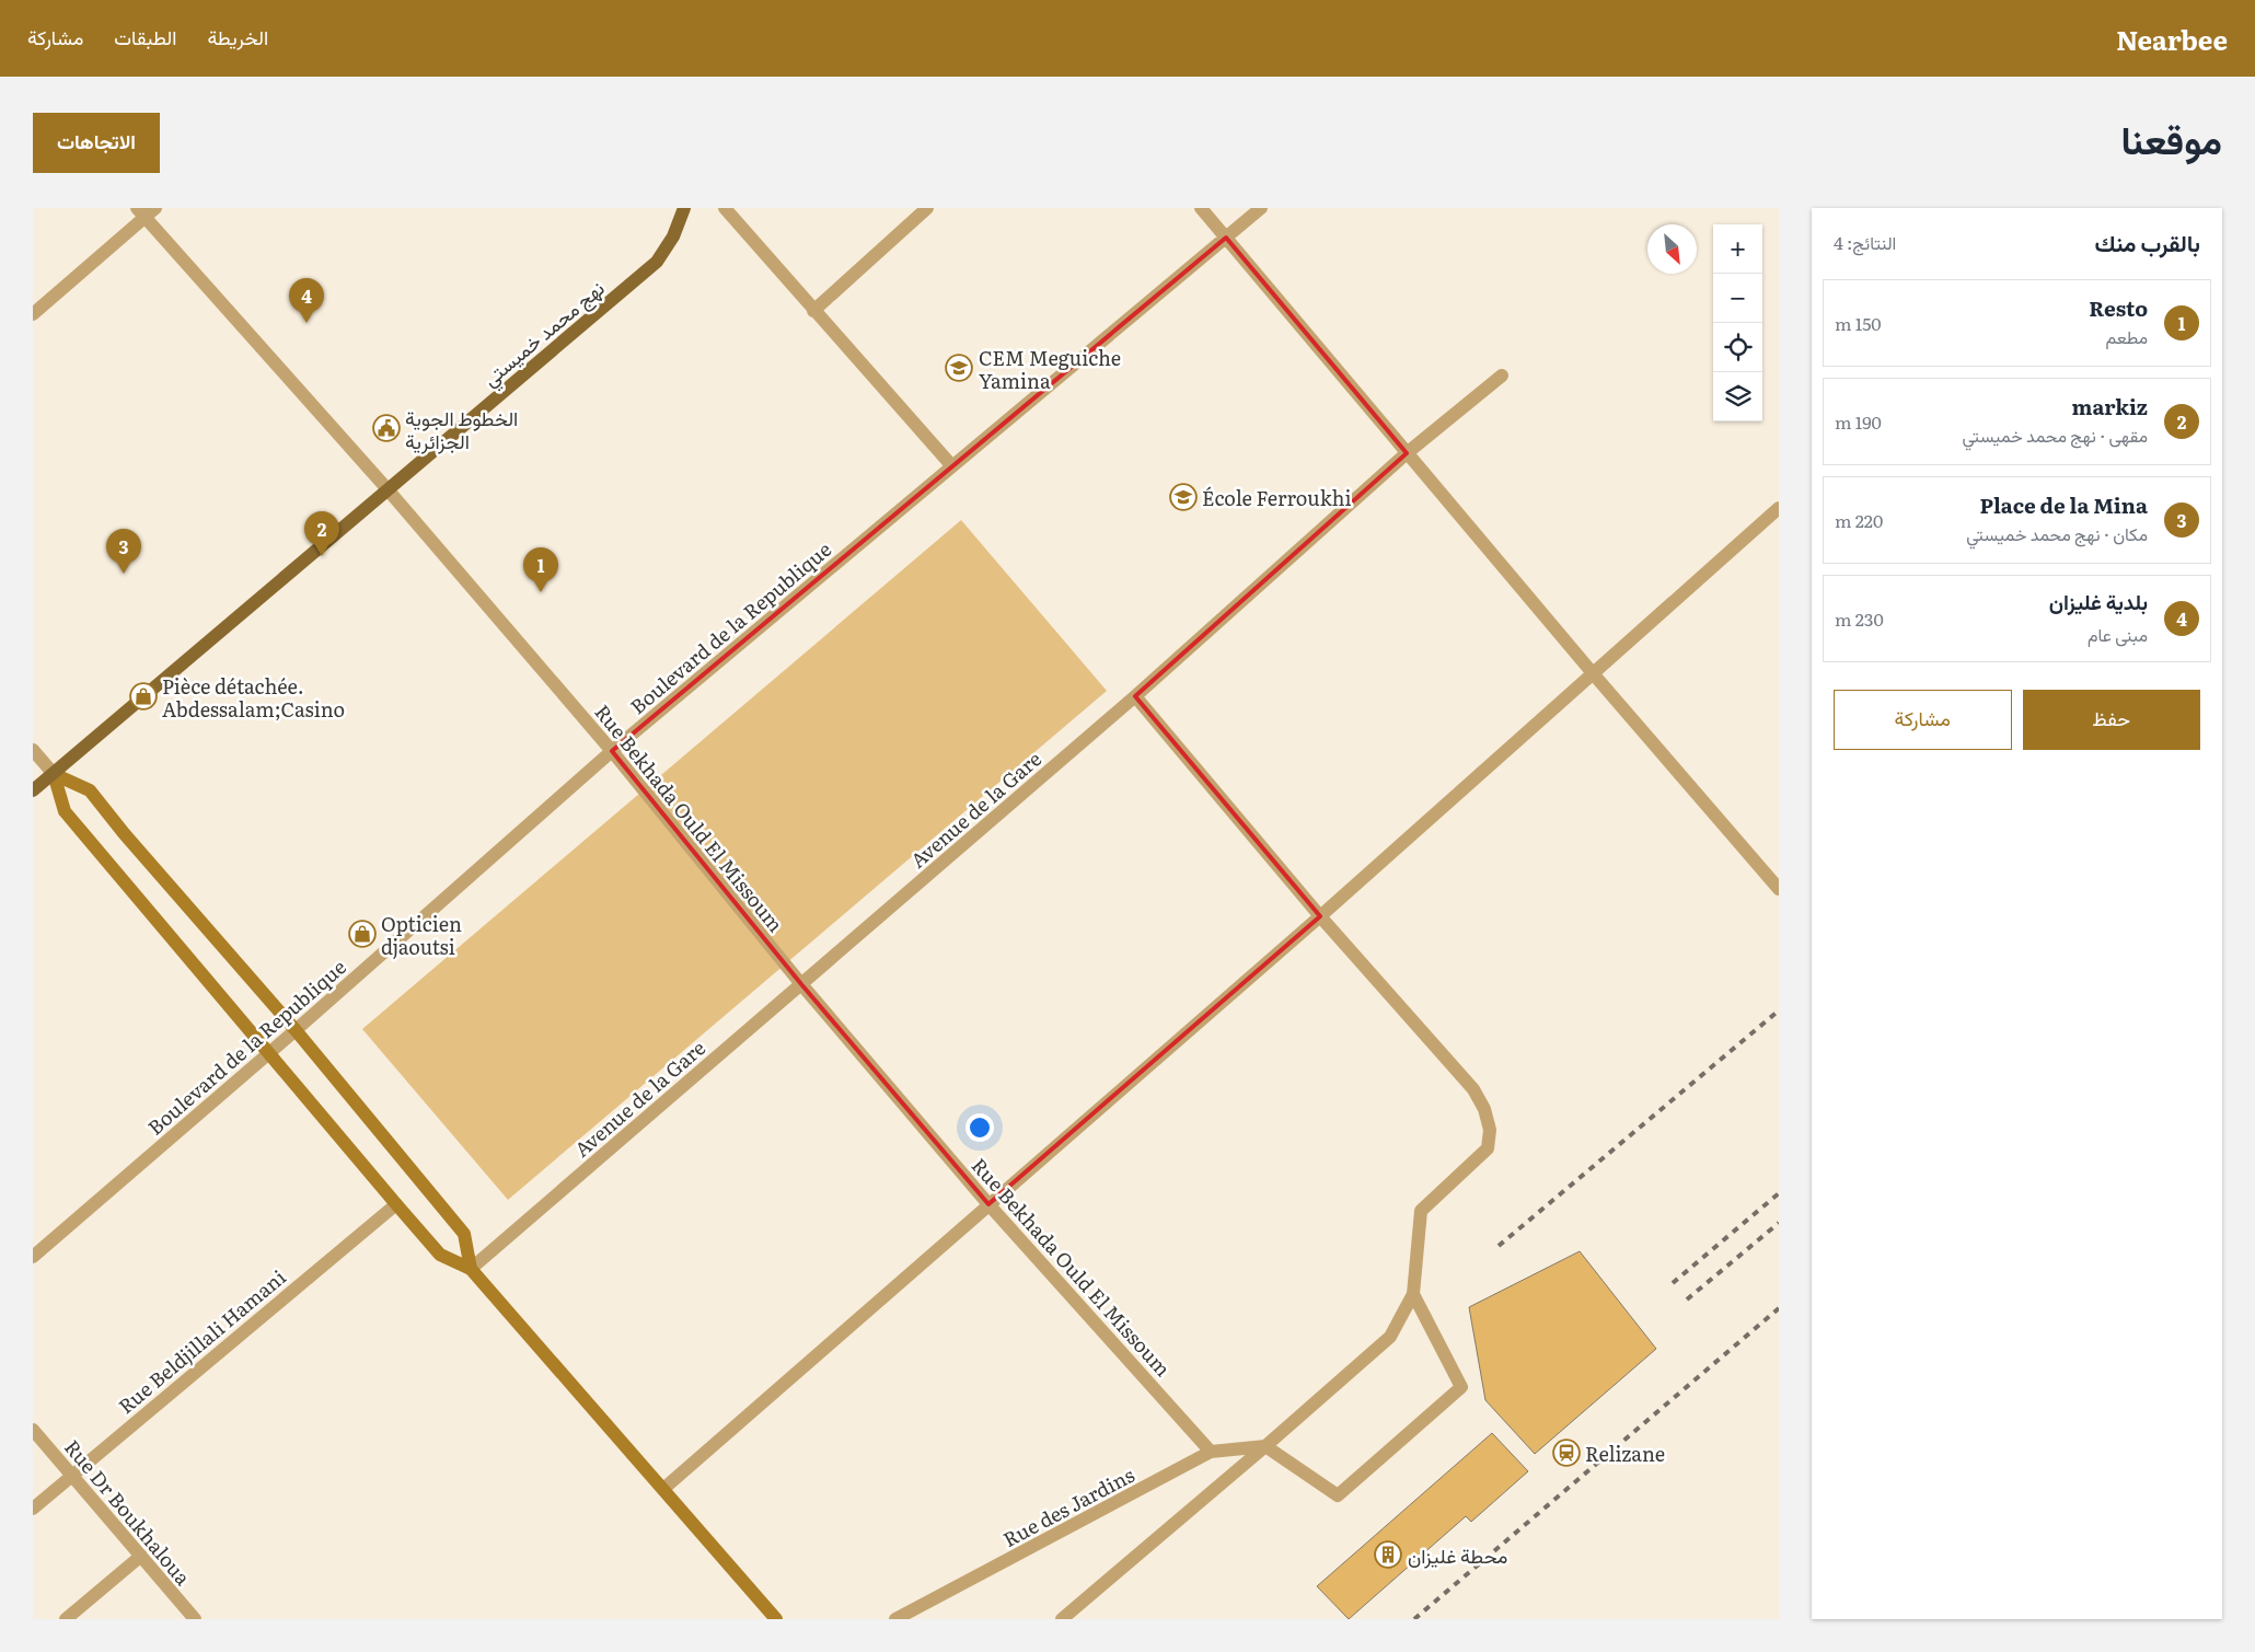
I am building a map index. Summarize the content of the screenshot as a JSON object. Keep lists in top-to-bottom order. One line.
{"streets":{"main road":["نهج محمد خميستي"],"street":["Boulevard de la Republique","Avenue de la Gare","Rue Bekhada Ould El Missoum","Rue Beldjillali Hamani","Rue des Jardins","Rue Dr Boukhaloua"]},"crossings":[["نهج محمد خميستي","Rue Bekhada Ould El Missoum"],["Boulevard de la Republique","Rue Bekhada Ould El Missoum"],["Avenue de la Gare","Rue Bekhada Ould El Missoum"],["Rue Bekhada Ould El Missoum","Rue des Jardins"],["Rue Beldjillali Hamani","Rue Dr Boukhaloua"]],"places":{"school or university":["CEM Meguiche Yamina","École Ferroukhi"],"public building":["الخطوط الجوية الجزائرية"],"shop":["Pièce détachée. Abdessalam;Casino","Opticien djaoutsi"],"station":["Relizane"],"building":["محطة غليزان"]},"north":"bottom right","page":{"header":"Nearbee","nav":["الخريطة","الطبقات","مشاركة"],"title":"موقعنا","buttons":["الاتجاهات",["حفظ","مشاركة"]],"heading":["بالقرب منك","النتائج: 4"],"map_buttons":["+","−"],"pins":["4","2","3","1"],"list":[{"mark":"1","name":"Resto","note":"مطعم","value":"150 m"},{"mark":"2","name":"markiz","note":"مقهى · نهج محمد خميستي","value":"190 m"},{"mark":"3","name":"Place de la Mina","note":"مكان · نهج محمد خميستي","value":"220 m"},{"mark":"4","name":"بلدية غليزان","note":"مبنى عام","value":"230 m"}]}}
